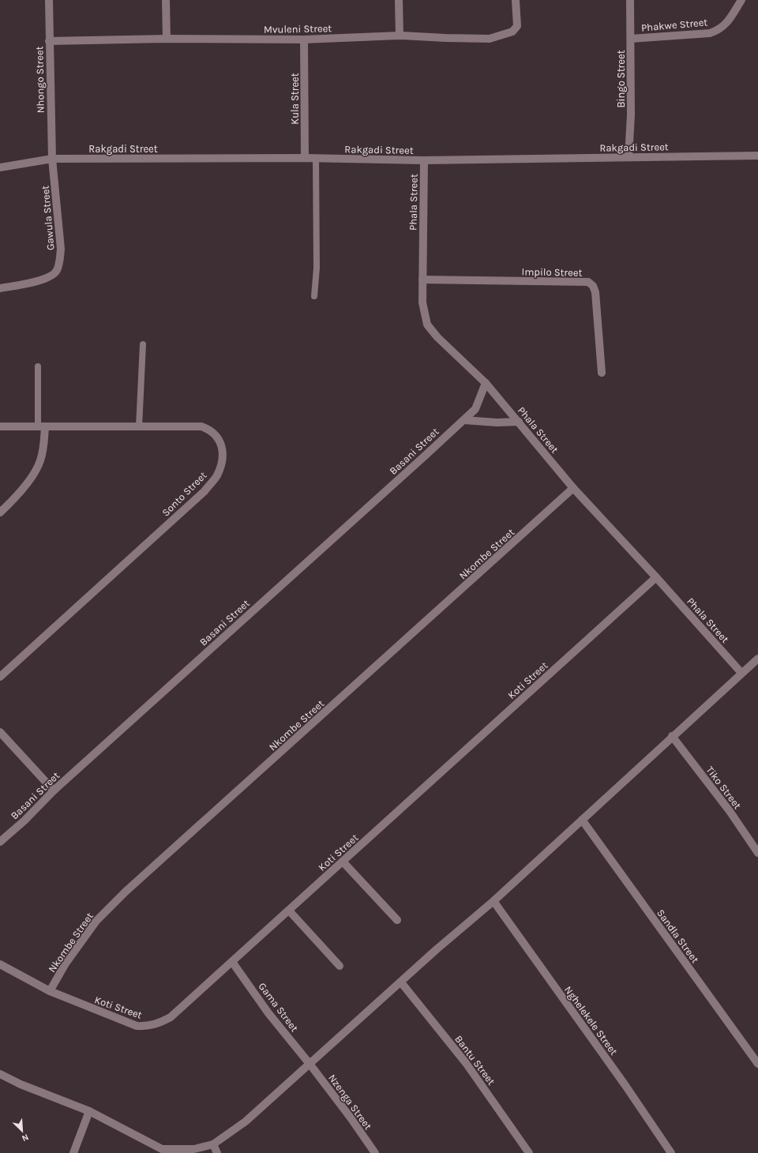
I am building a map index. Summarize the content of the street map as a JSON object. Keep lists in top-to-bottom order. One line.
{"streets":{"street":["Phakwe Street","Mvuleni Street","Bingo Street","Nhongo Street","Kula Street","Rakgadi Street","Phala Street","Gawula Street","Impilo Street","Basani Street","Sonto Street","Nkombe Street","Koti Street","Tiko Street","Sandla Street","Gama Street","Nghelekele Street","Bantu Street","Nzenga Street"]},"crossings":[["Phakwe Street","Bingo Street"],["Mvuleni Street","Nhongo Street"],["Mvuleni Street","Kula Street"],["Bingo Street","Rakgadi Street"],["Nhongo Street","Rakgadi Street"],["Nhongo Street","Gawula Street"],["Kula Street","Rakgadi Street"],["Rakgadi Street","Phala Street"],["Rakgadi Street","Gawula Street"],["Phala Street","Impilo Street"],["Phala Street","Basani Street"],["Phala Street","Nkombe Street"],["Phala Street","Koti Street"],["Nkombe Street","Koti Street"],["Koti Street","Gama Street"],["Gama Street","Nzenga Street"]],"north":"bottom right"}
